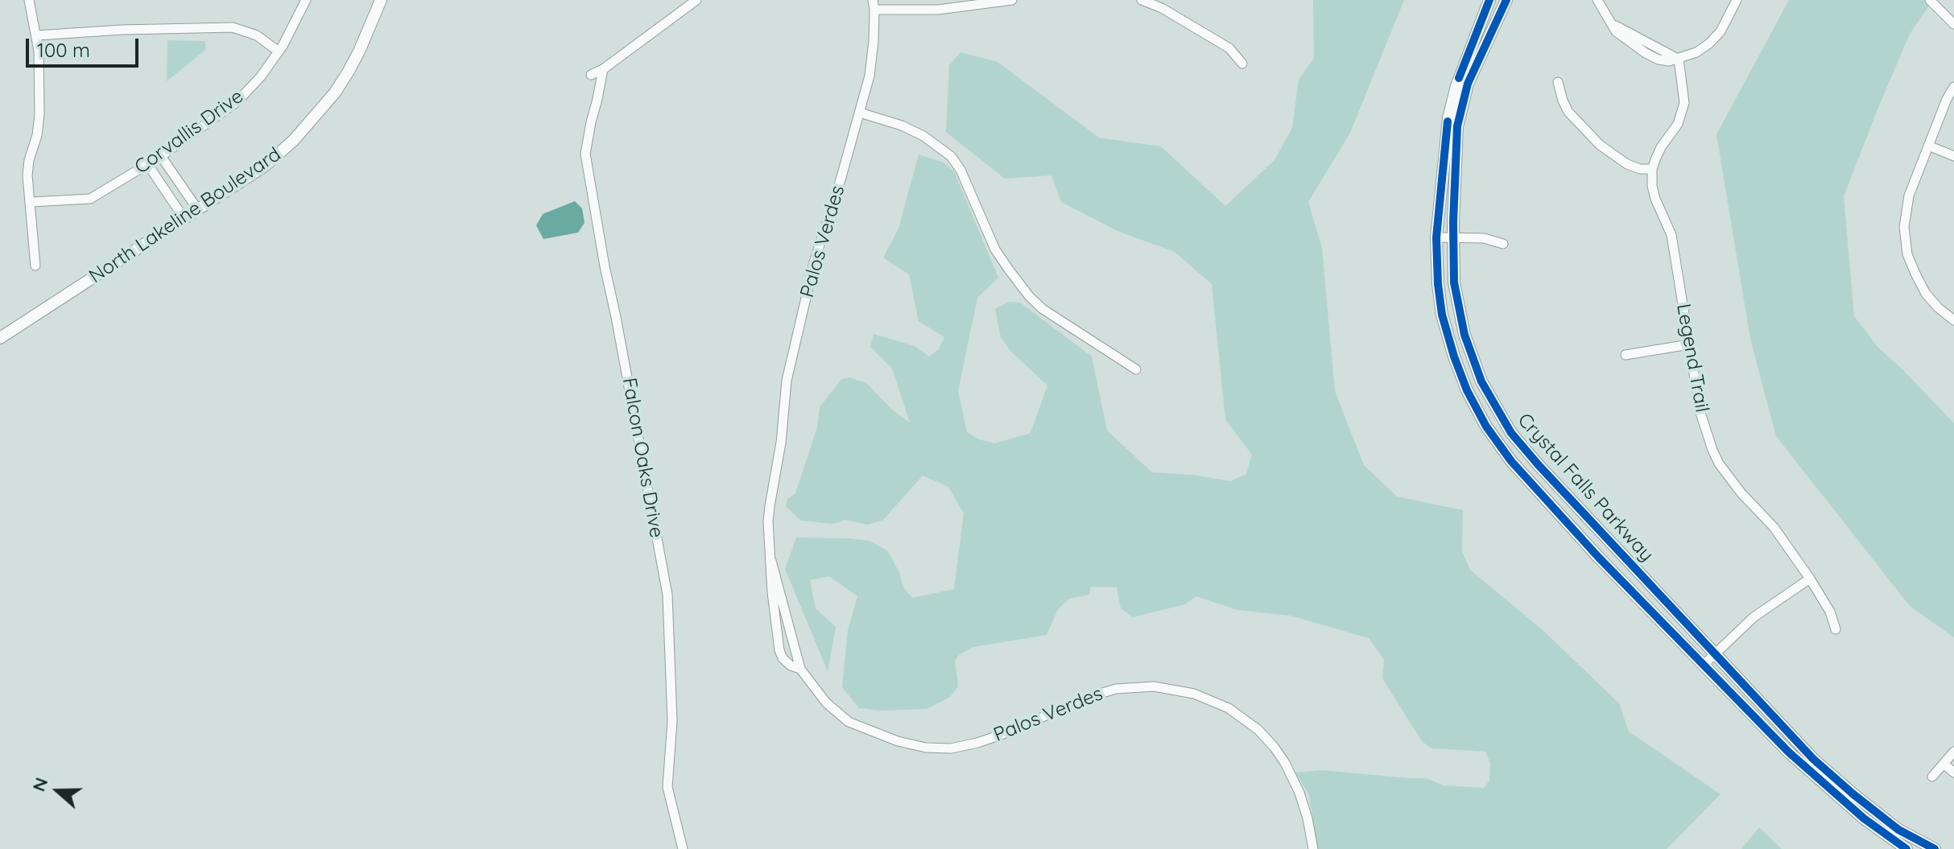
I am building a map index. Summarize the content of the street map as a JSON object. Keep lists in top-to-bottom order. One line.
{"streets":{"street":["Corvallis Drive","North Lakeline Boulevard","Palos Verdes","Legend Trail","Falcon Oaks Drive","Crystal Falls Parkway"]},"scale_bar":"100 m","north":"left"}
